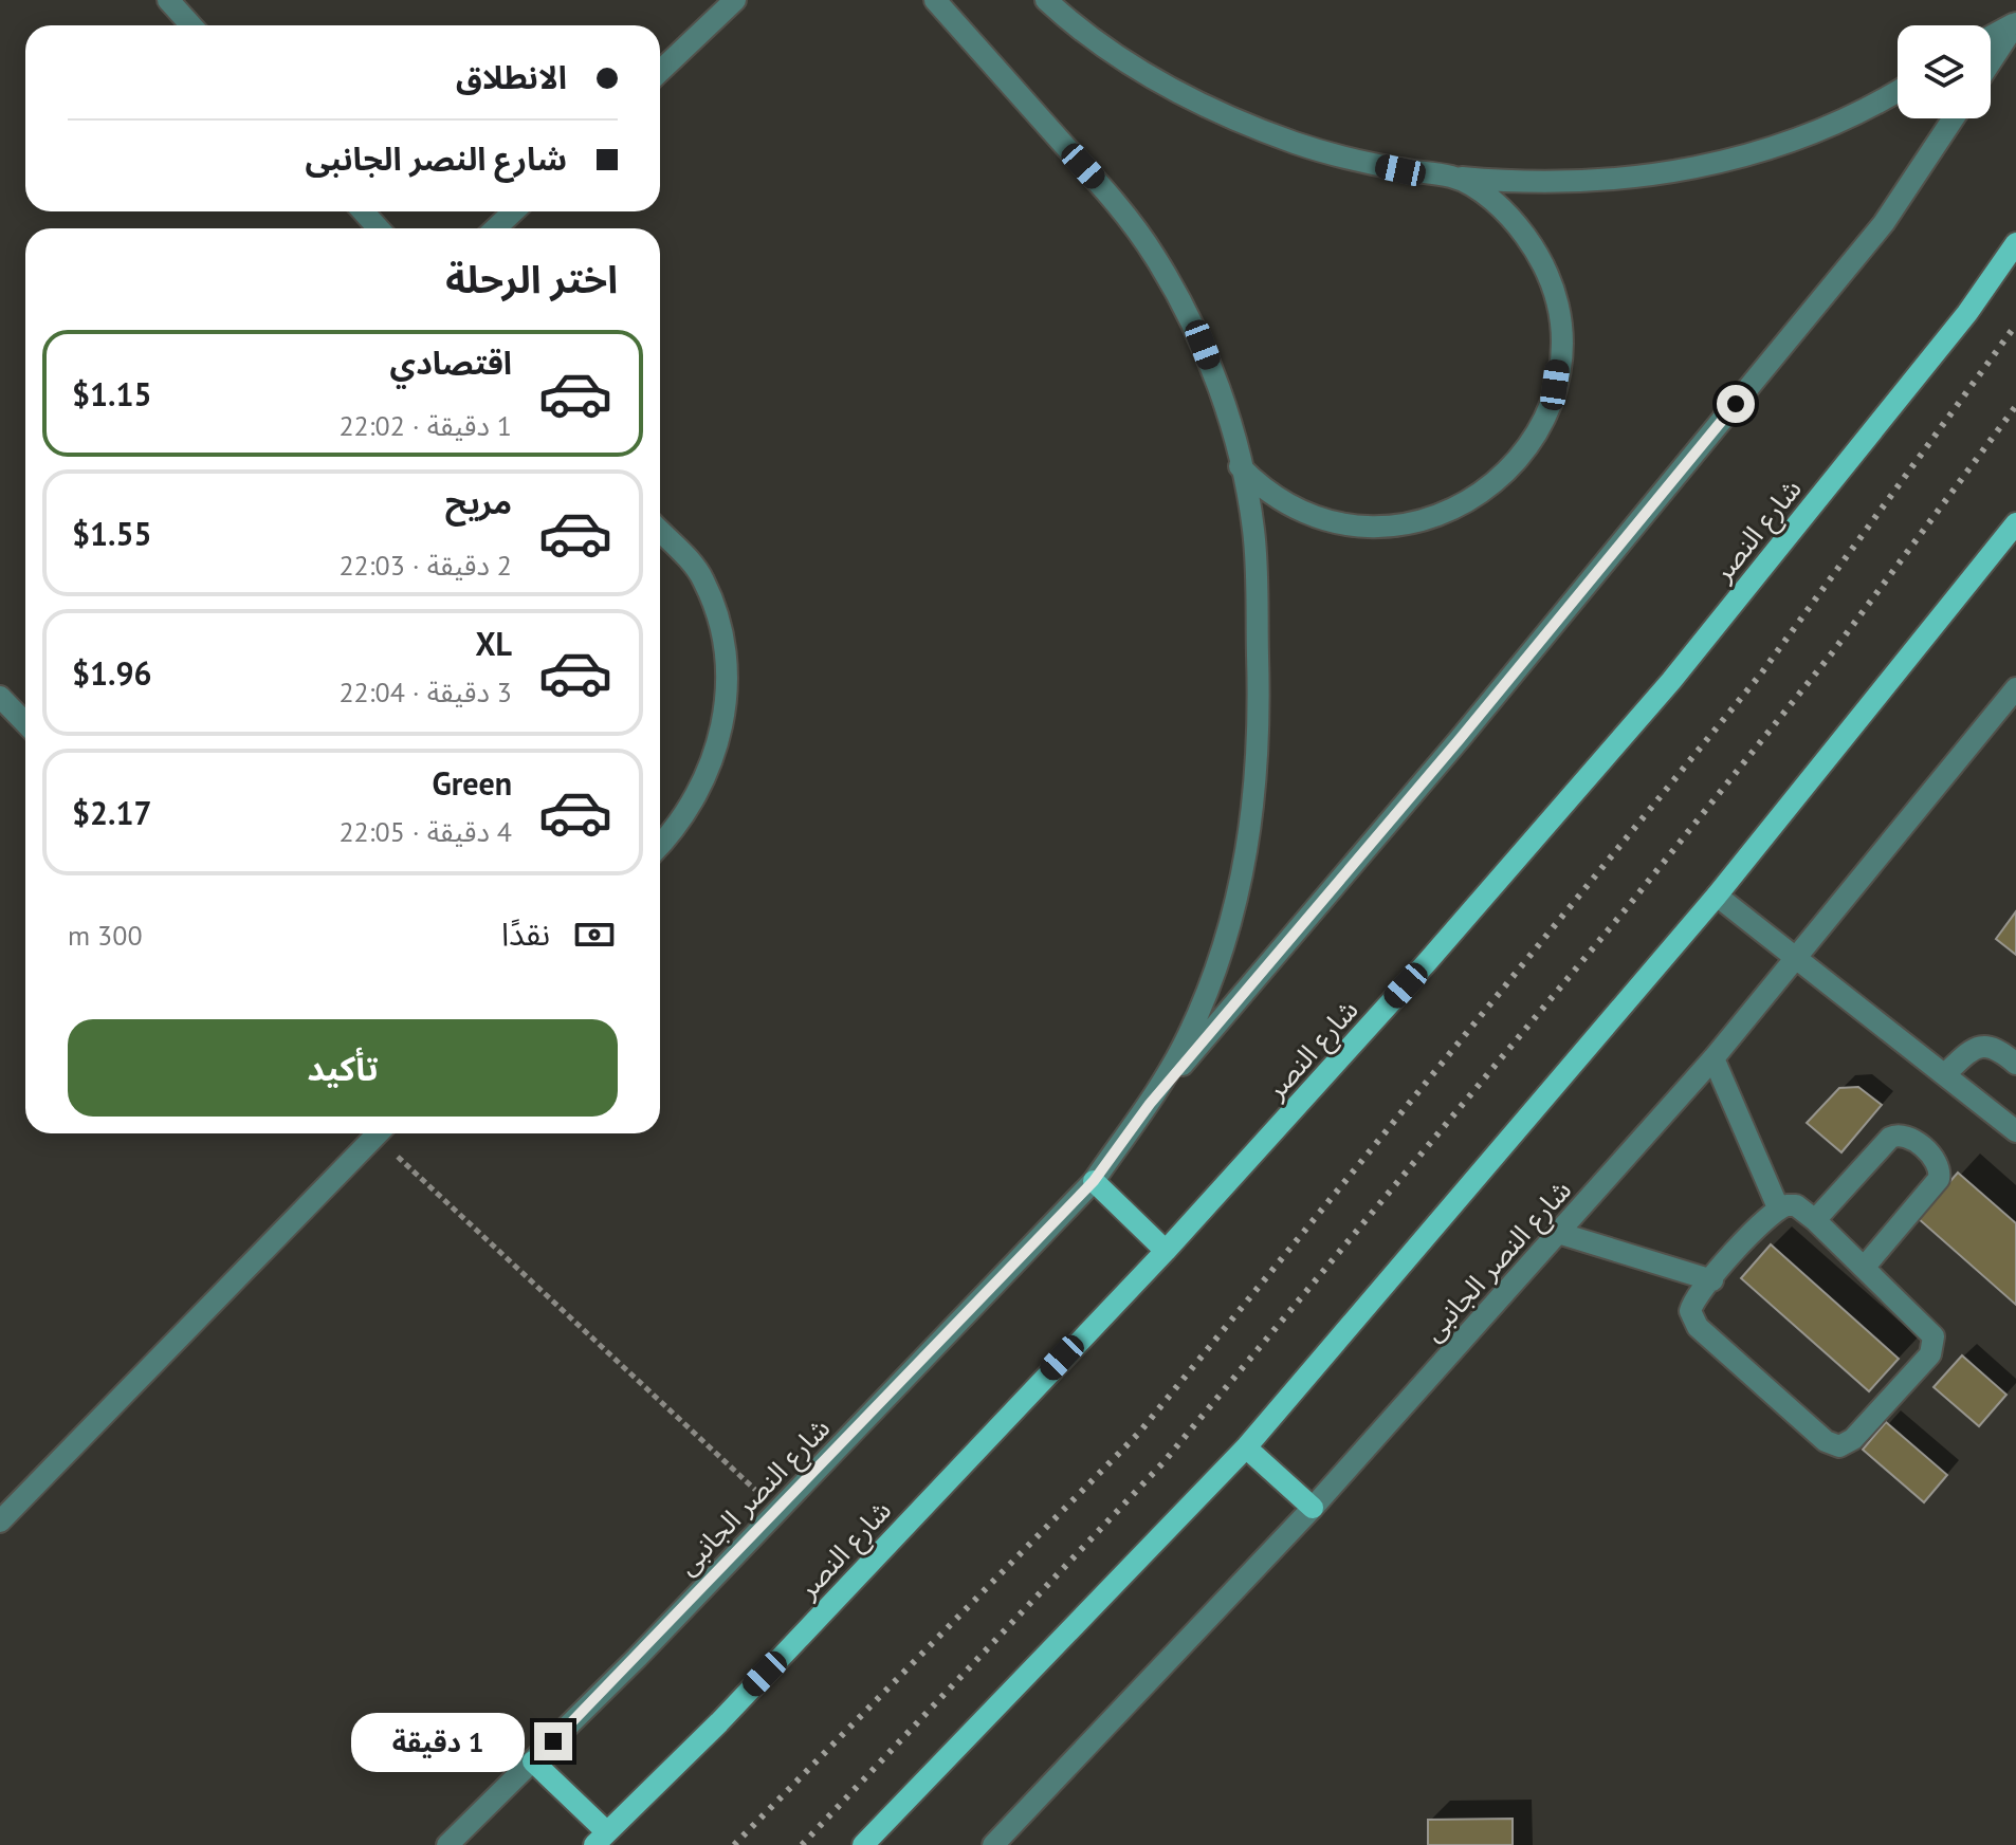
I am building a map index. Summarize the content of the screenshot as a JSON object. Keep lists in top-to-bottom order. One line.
{"streets":{"main road":["شارع النصر"],"street":["شارع النصر الجانبى"]},"page":{"banner":["الانطلاق","شارع النصر الجانبى"],"heading":"اختر الرحلة","list":[{"name":"اقتصادي","note":"1 دقيقة · 22:02","value":"$1.15"},{"name":"مريح","note":"2 دقيقة · 22:03","value":"$1.55"},{"name":"XL","note":"3 دقيقة · 22:04","value":"$1.96"},{"name":"Green","note":"4 دقيقة · 22:05","value":"$2.17"}],"pay":["نقدًا","300 m"],"buttons":"تأكيد","bubble":"1 دقيقة"}}
